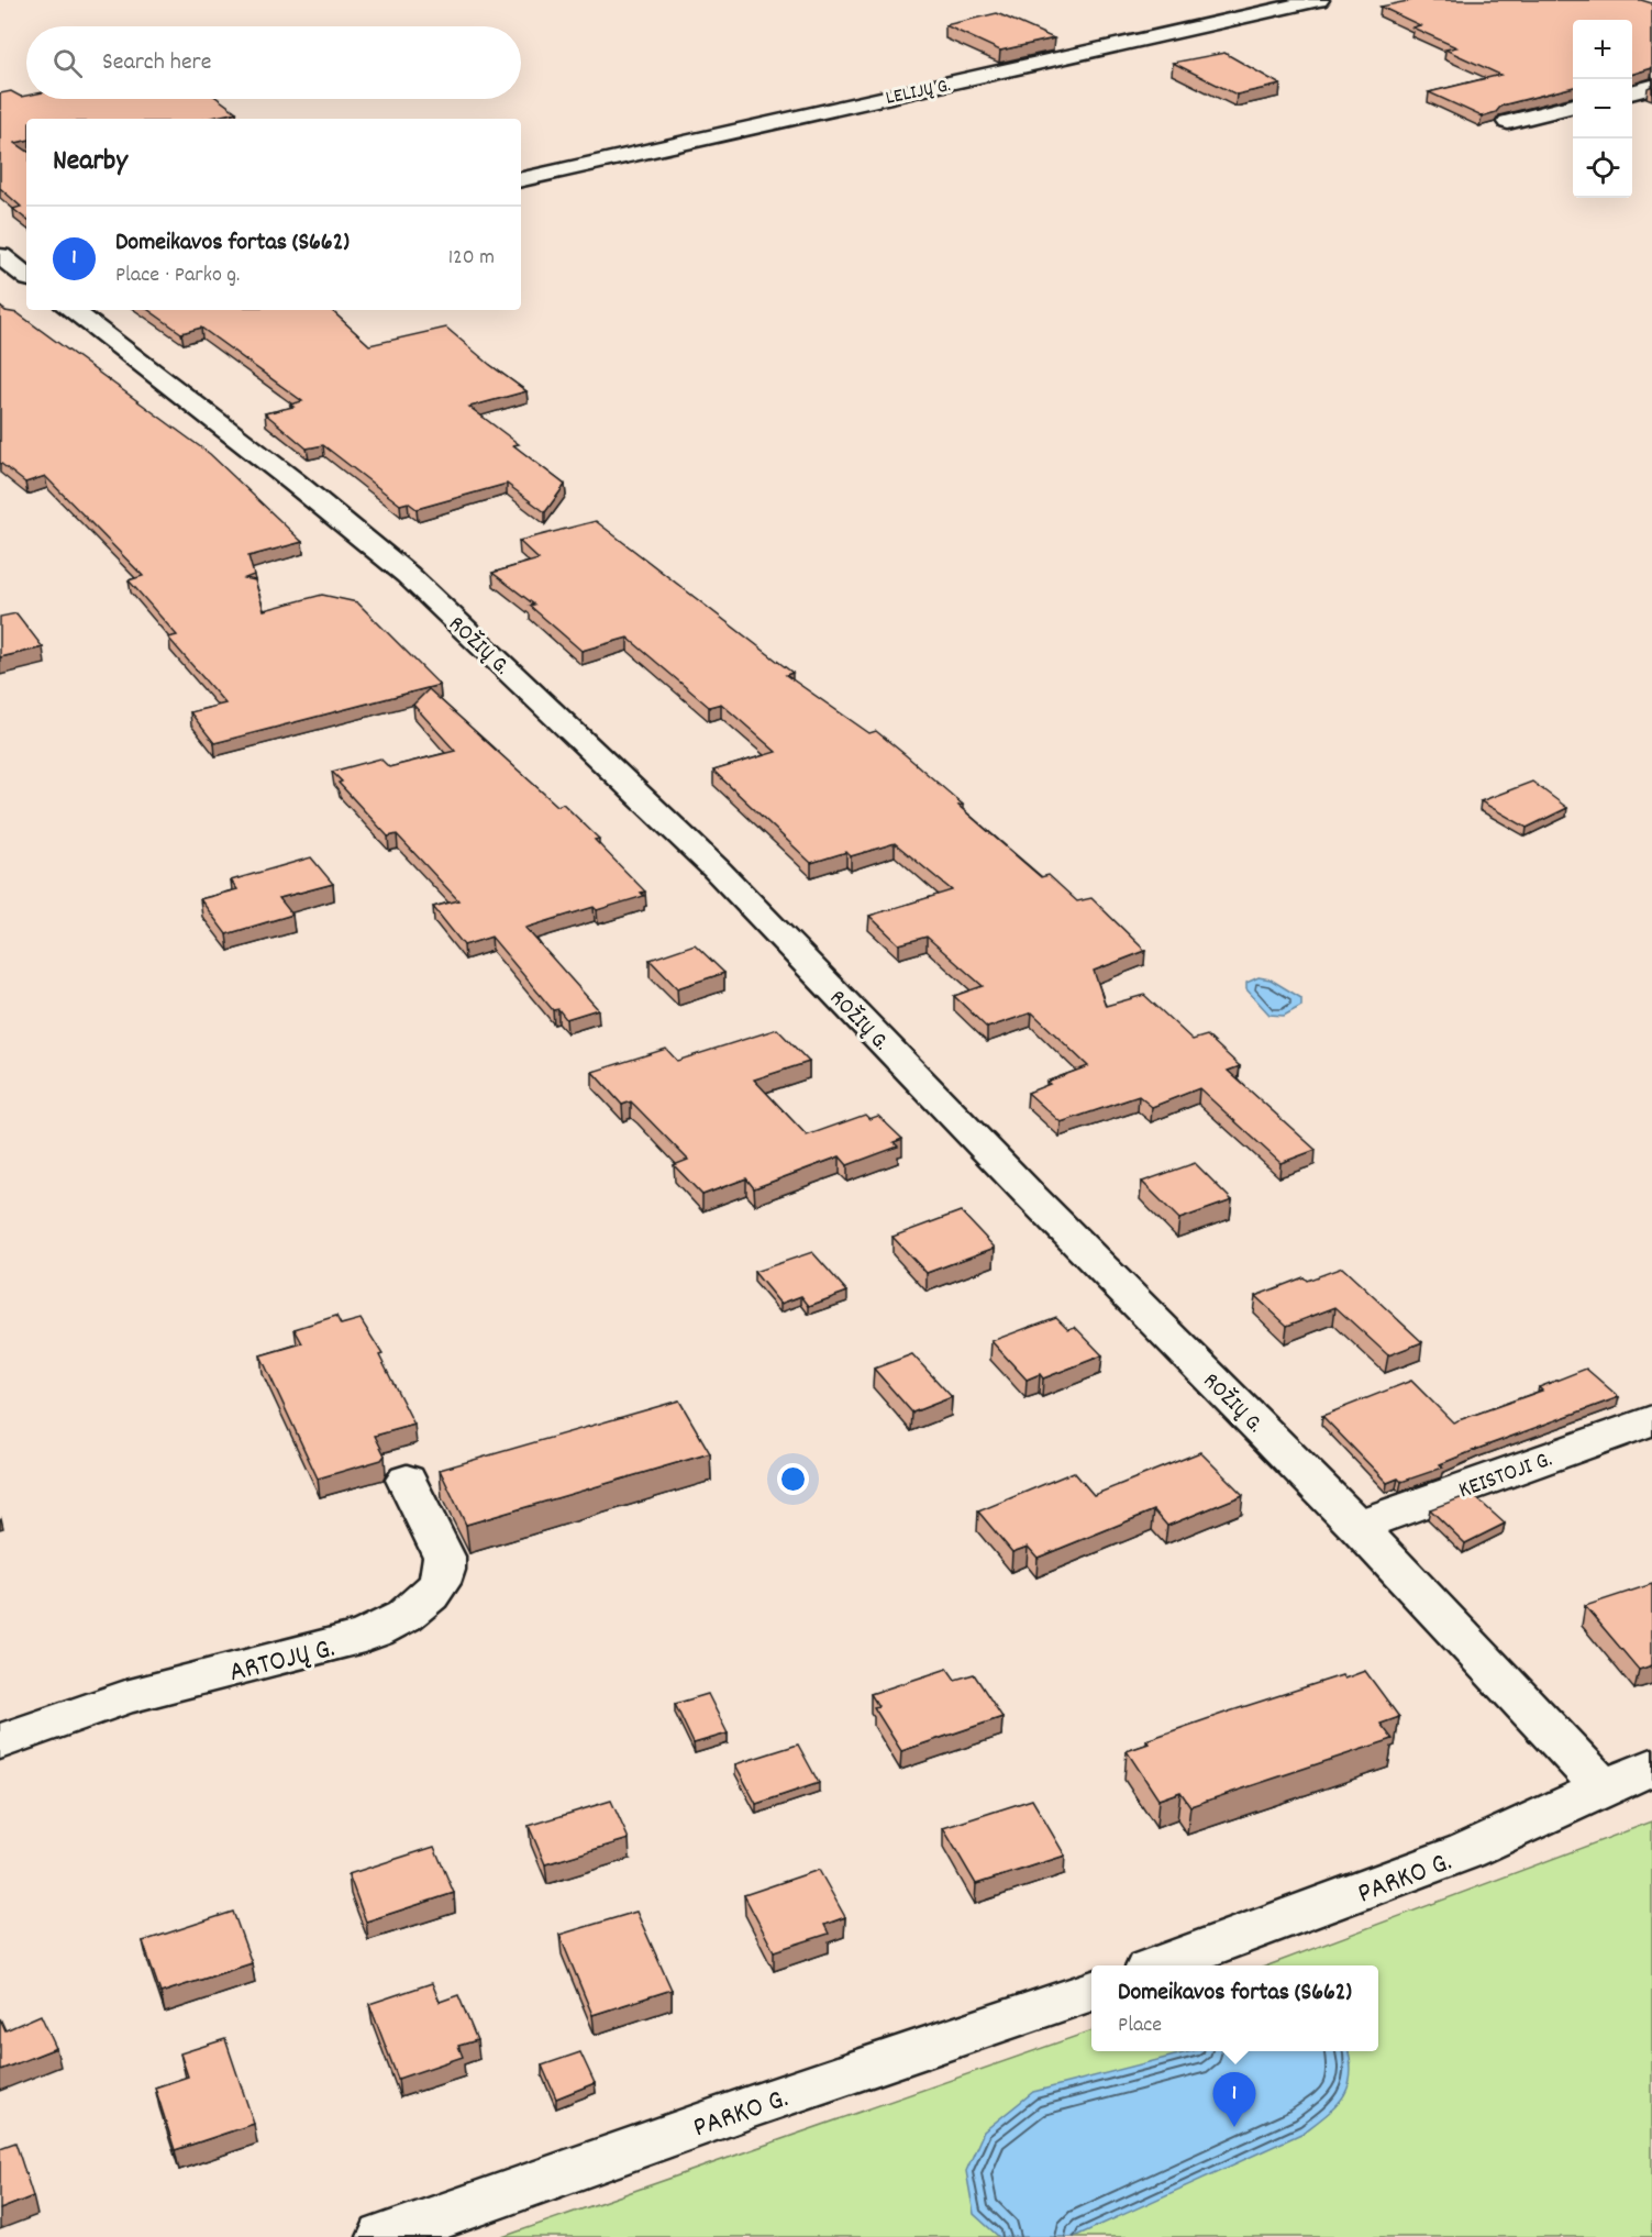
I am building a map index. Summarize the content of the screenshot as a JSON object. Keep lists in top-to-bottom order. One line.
{"streets":{"street":["LELIJŲ G.","ROŽIŲ G.","KEISTOJI G.","ARTOJŲ G.","PARKO G."]},"crossings":[["ROŽIŲ G.","KEISTOJI G."],["ROŽIŲ G.","PARKO G."]],"page":{"map_buttons":["+","−"],"search":"Search here","heading":"Nearby","list":[{"mark":"1","name":"Domeikavos fortas (S662)","note":"Place · Parko g.","value":"120 m"}],"popup":["Domeikavos fortas (S662)","Place"],"pins":"1"}}
